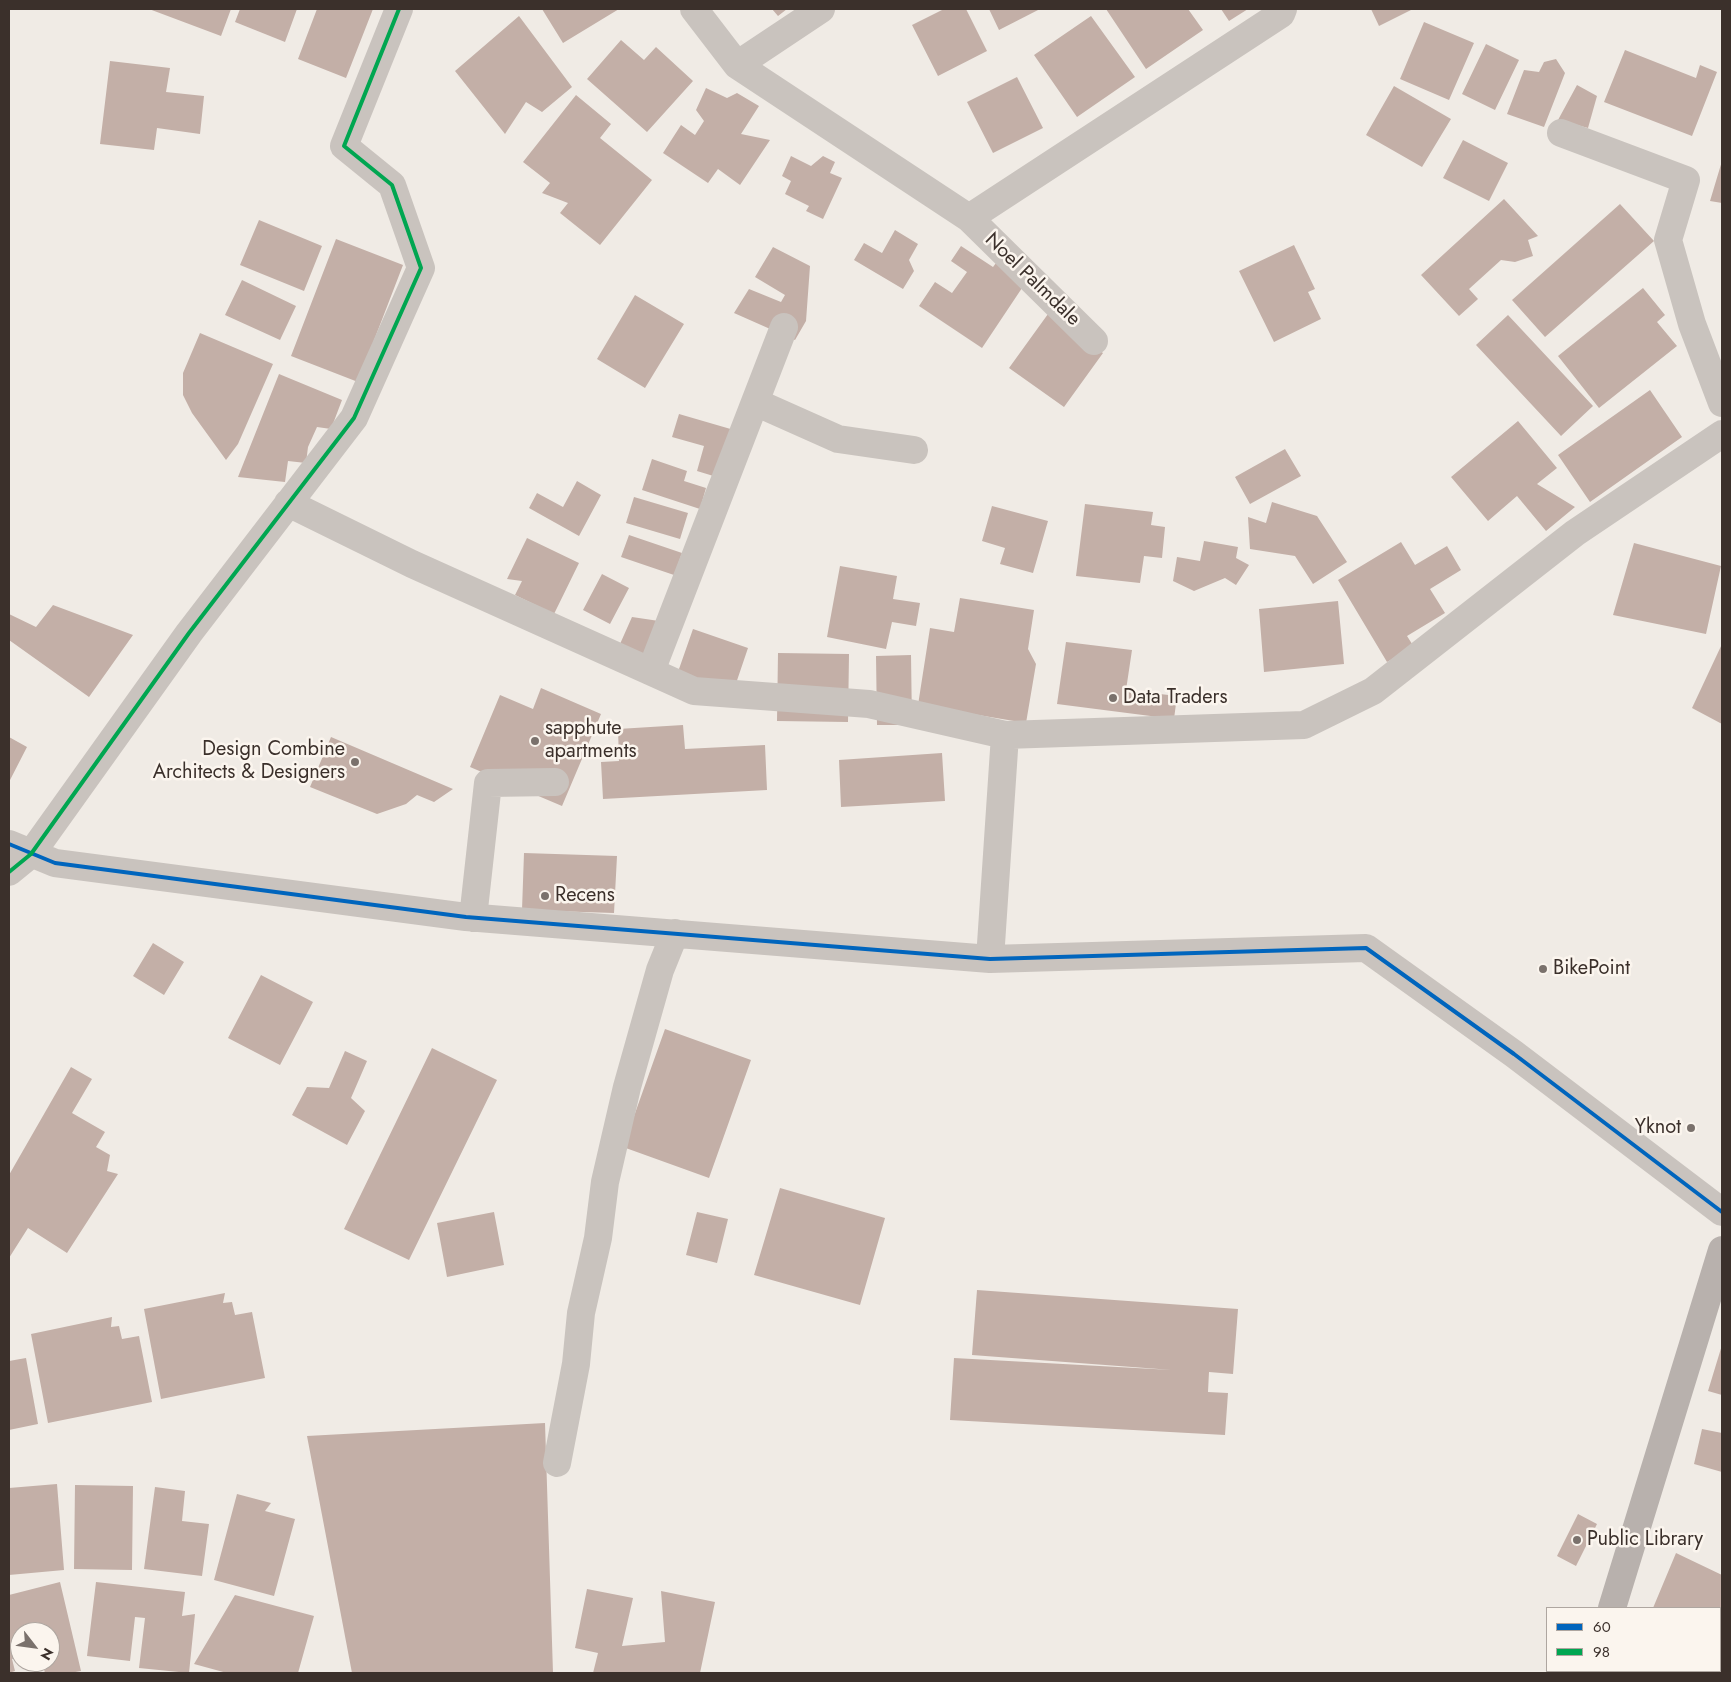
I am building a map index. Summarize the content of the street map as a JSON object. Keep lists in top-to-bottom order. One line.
{"streets":{"street":["Noel Palmdale"]},"places":["Data Traders","sapphute apartments","Design Combine Architects & Designers","Recens","BikePoint","Yknot","Public Library"],"lines":["transit line 98","transit line 60"],"legend":["60","98"],"north":"bottom right"}
